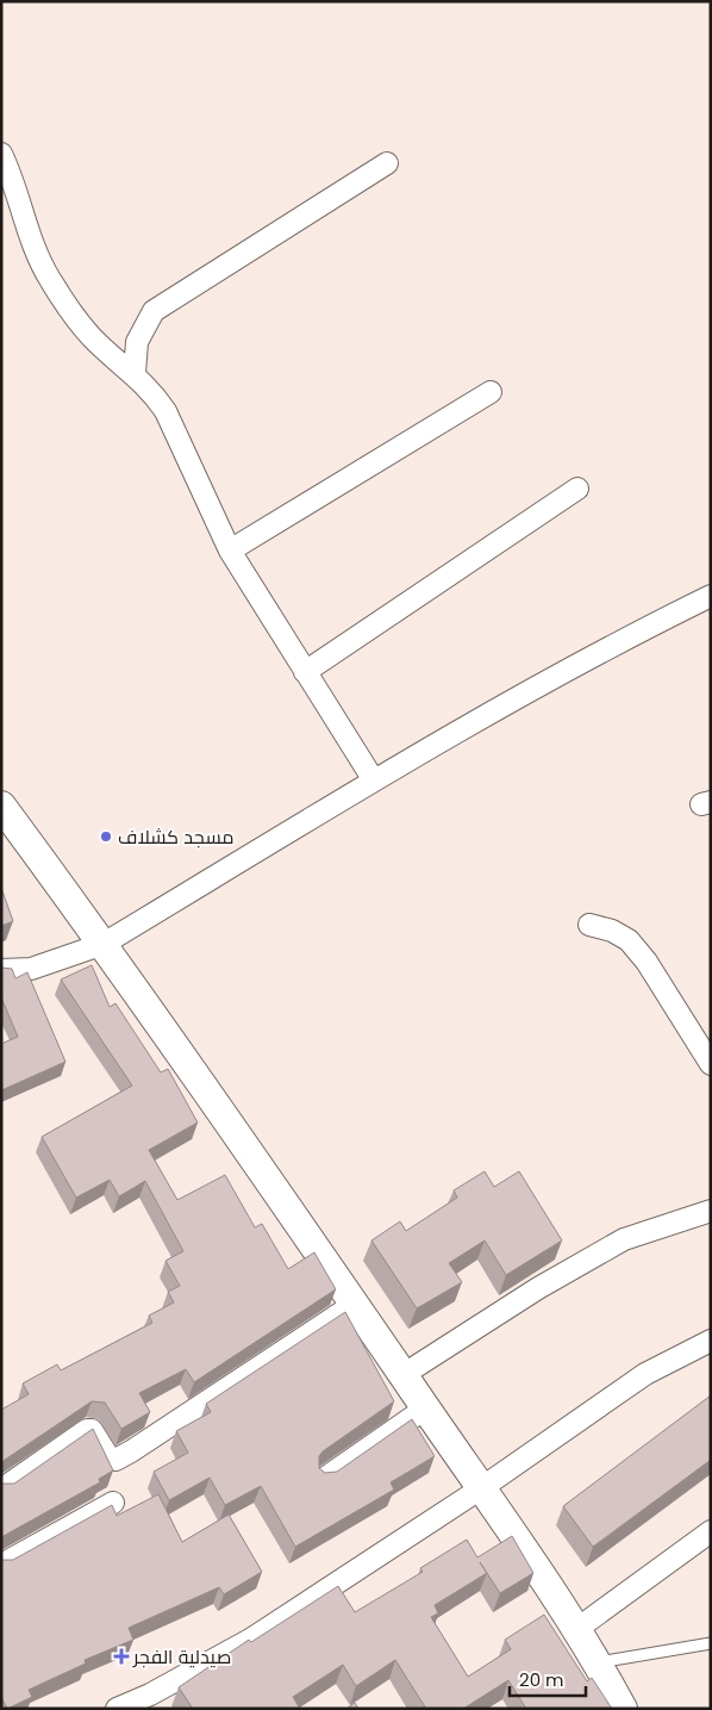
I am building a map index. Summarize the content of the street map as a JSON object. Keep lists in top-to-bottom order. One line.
{"places":{"other":["مسجد كشلاف"],"health":["صيدلية الفجر"]},"scale_bar":"20 m"}
